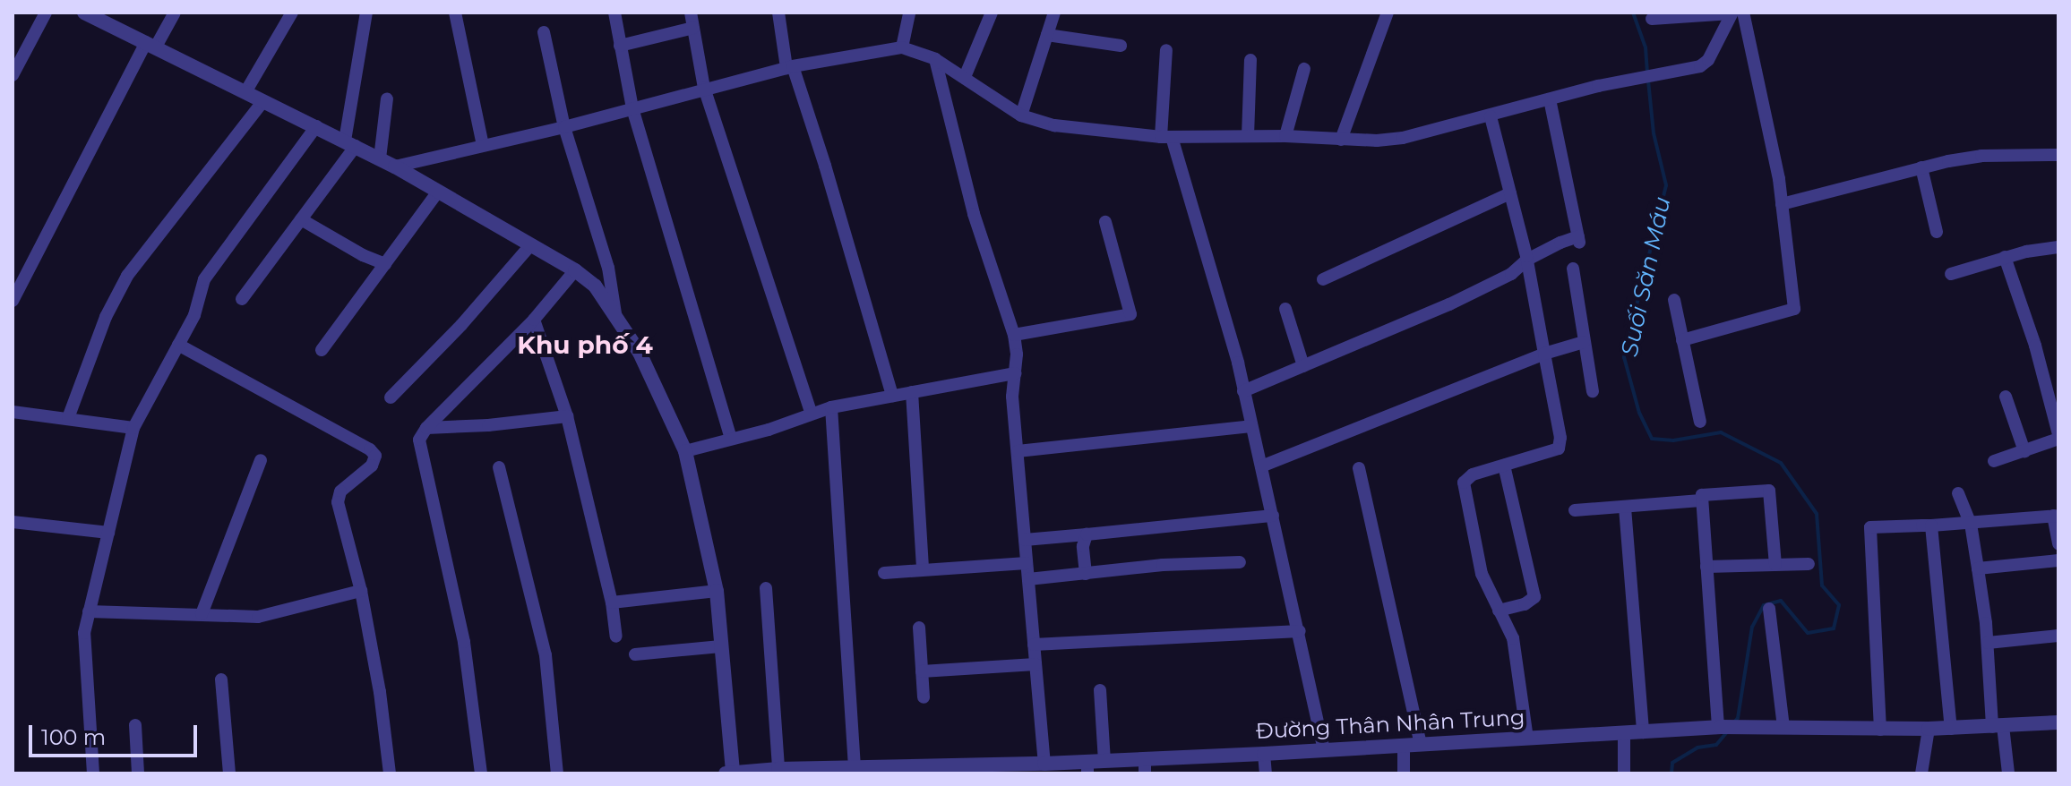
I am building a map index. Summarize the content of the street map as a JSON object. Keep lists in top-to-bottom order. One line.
{"streets":{"street":["Đường Thân Nhân Trung"]},"districts":["Khu phố 4"],"water":["Suối Săn Máu"],"scale_bar":"100 m"}
